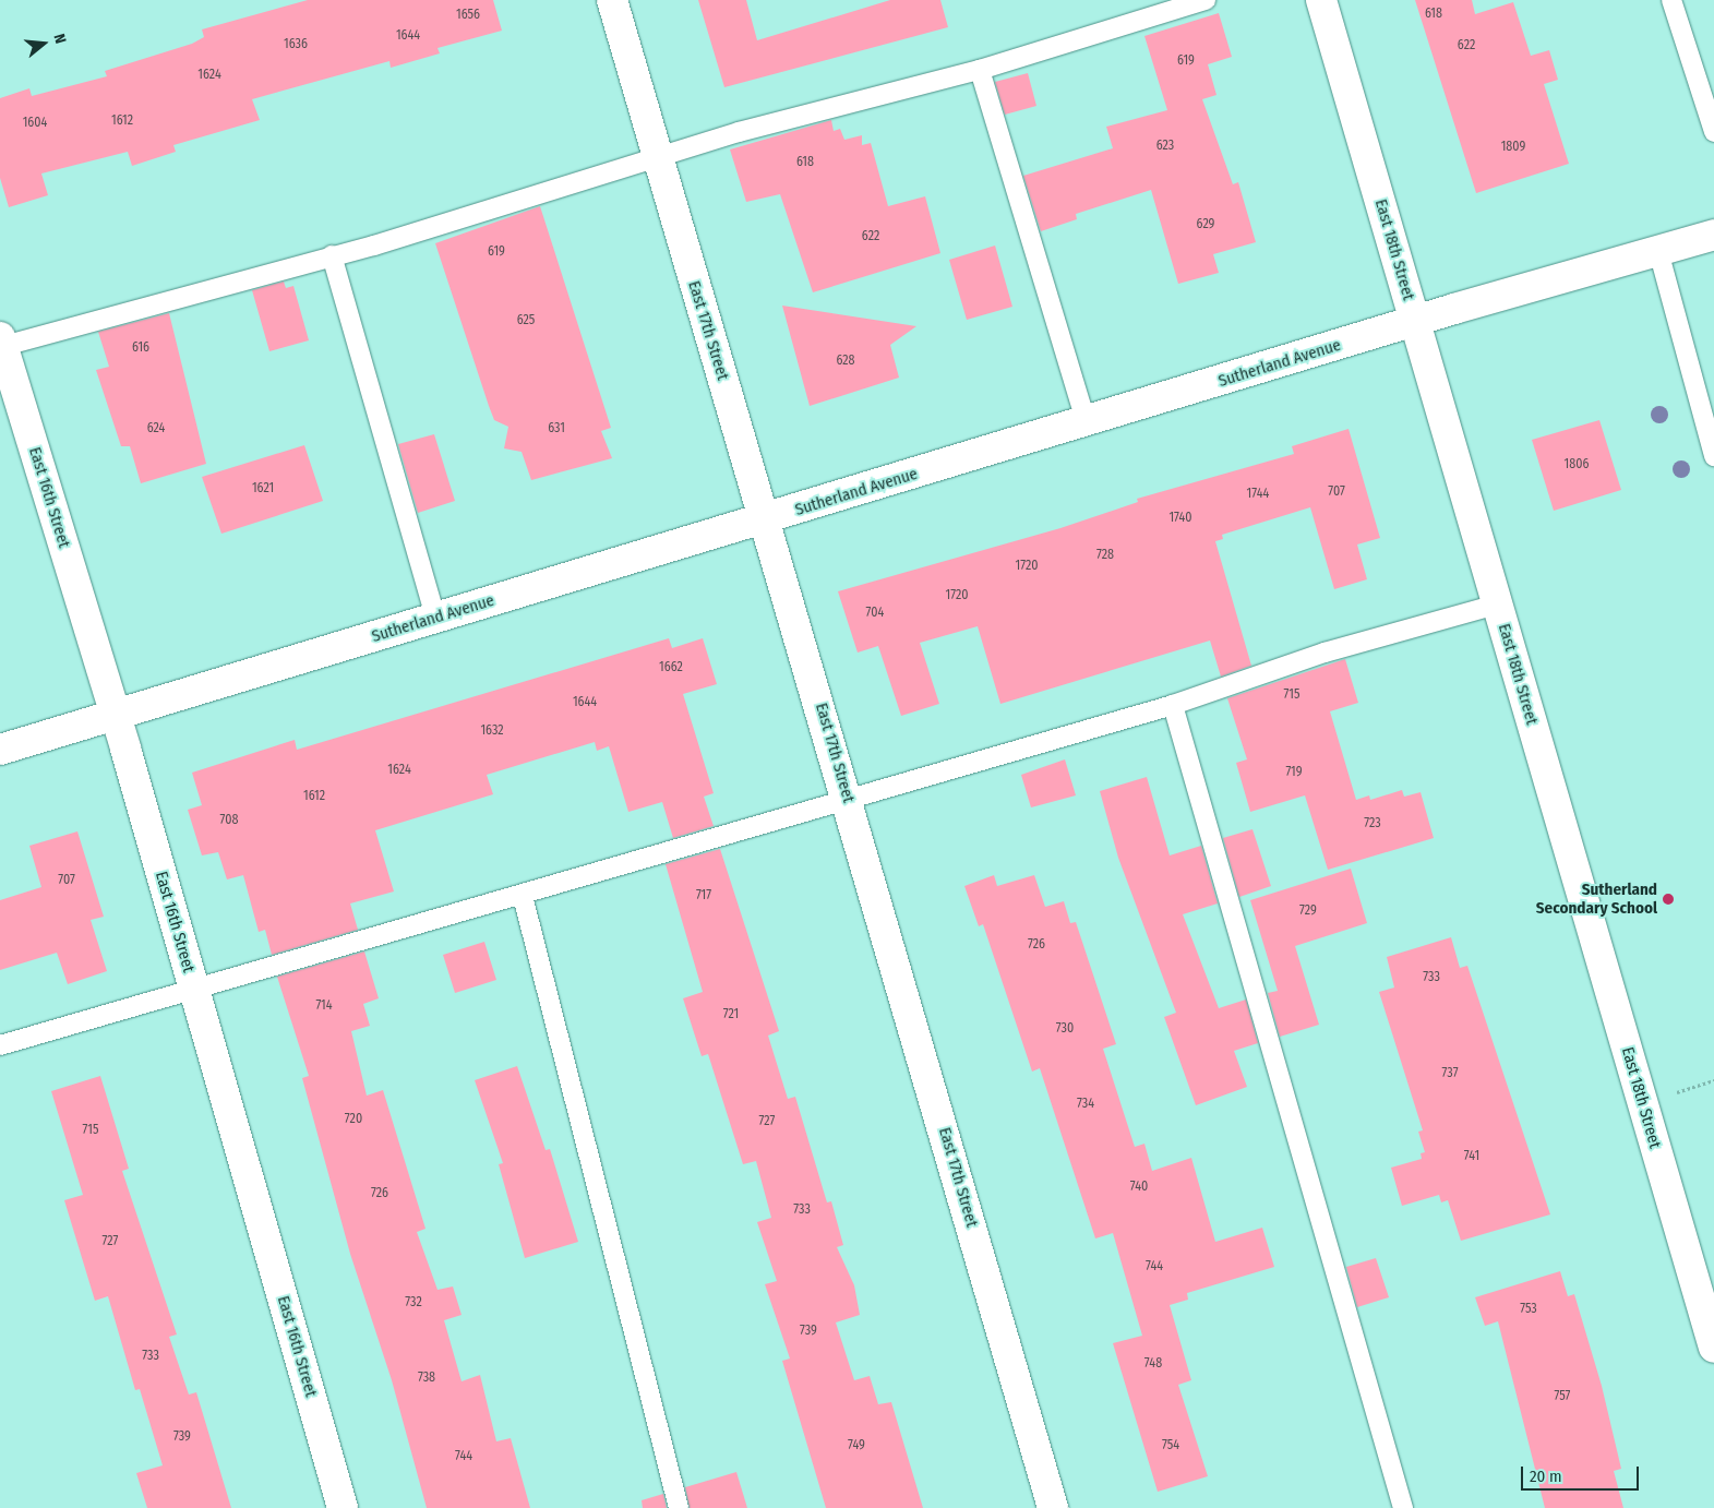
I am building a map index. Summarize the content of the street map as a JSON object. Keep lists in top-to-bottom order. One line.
{"streets":{"street":["East 18th Street","East 17th Street","Sutherland Avenue","East 16th Street"]},"crossings":[["East 18th Street","Sutherland Avenue"],["East 17th Street","Sutherland Avenue"],["Sutherland Avenue","East 16th Street"]],"places":["Sutherland Secondary School"],"house_numbers":["618","1656","1644","1636","622","619","1624","1612","1604","623","1809","618","629","622","619","625","616","628","624","631","1806","1621","707","1744","1740","728","1720","1720","704","1662","715","1644","1632","1624","719","1612","708","723","707","717","729","726","733","714","721","730","737","734","720","727","715","741","740","726","733","727","744","732","753","739","733","748","738","757","739","749","754","744"],"scale_bar":"20 m","north":"right"}
